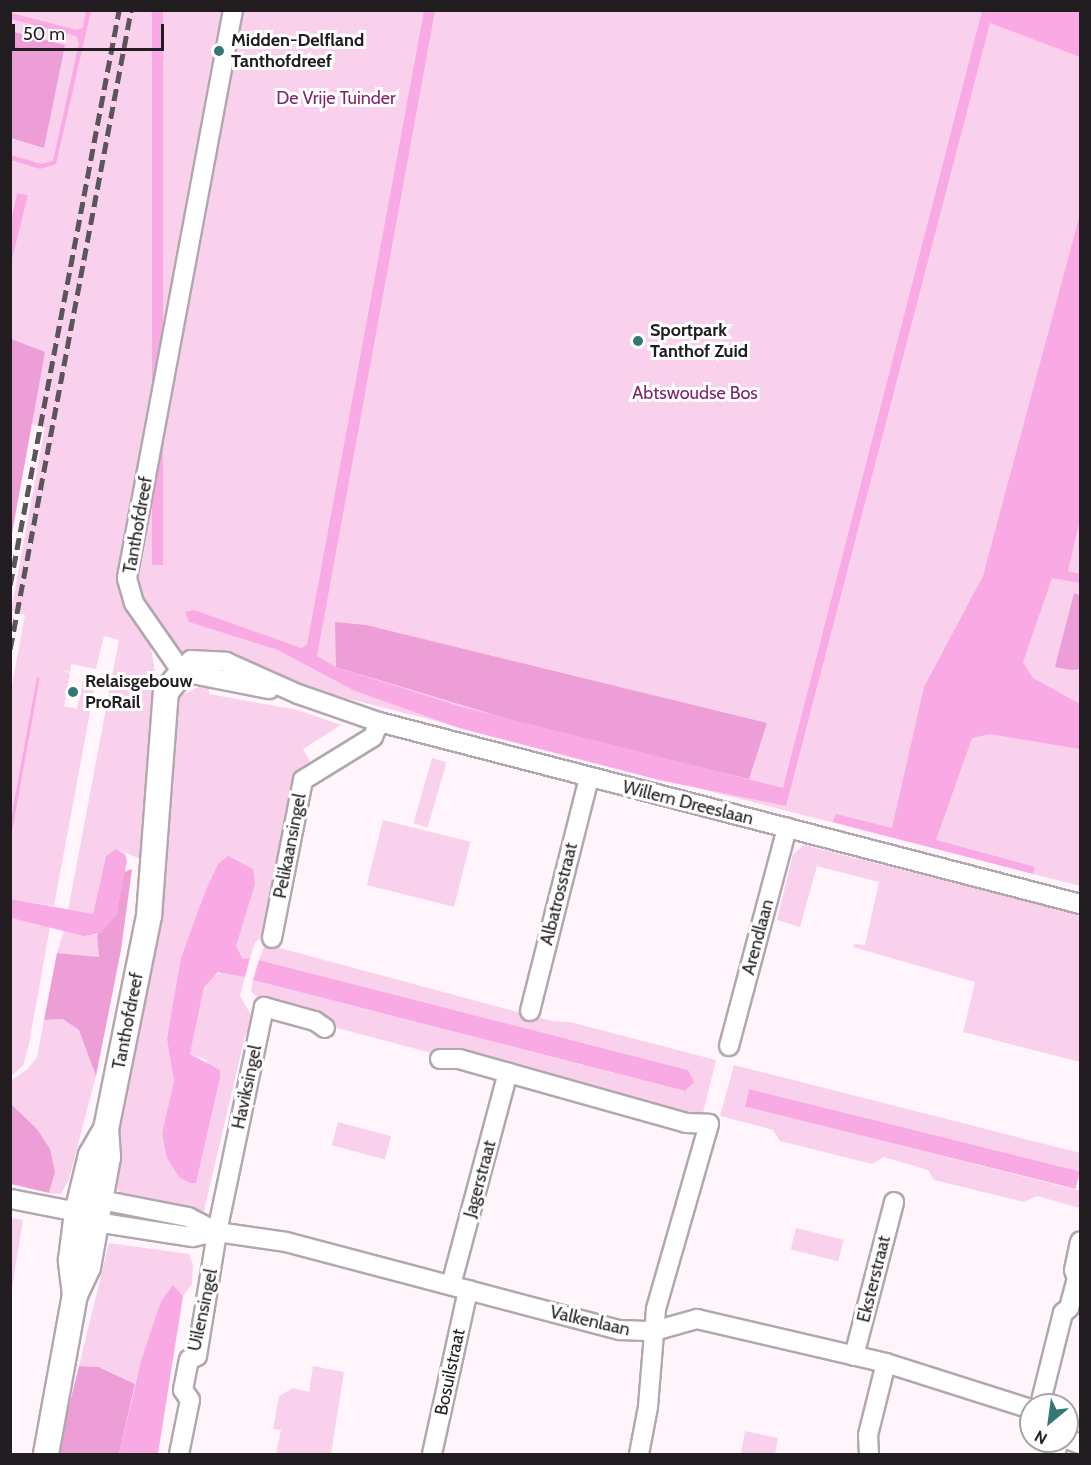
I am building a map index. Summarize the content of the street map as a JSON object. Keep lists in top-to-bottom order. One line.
{"streets":{"street":["Tanthofdreef","Willem Dreeslaan","Pelikaansingel","Albatrosstraat","Arendlaan","Haviksingel","Jagerstraat","Eksterstraat","Uilensingel","Valkenlaan","Bosuilstraat"]},"crossings":[["Tanthofdreef","Willem Dreeslaan"],["Tanthofdreef","Valkenlaan"],["Willem Dreeslaan","Pelikaansingel"],["Willem Dreeslaan","Albatrosstraat"],["Willem Dreeslaan","Arendlaan"],["Haviksingel","Uilensingel"],["Haviksingel","Valkenlaan"],["Jagerstraat","Valkenlaan"],["Jagerstraat","Bosuilstraat"],["Eksterstraat","Valkenlaan"],["Uilensingel","Valkenlaan"],["Valkenlaan","Bosuilstraat"]],"parks":["De Vrije Tuinder","Abtswoudse Bos"],"places":["Midden-Delfland Tanthofdreef","Sportpark Tanthof Zuid","Relaisgebouw ProRail"],"scale_bar":"50 m","north":"bottom left"}
